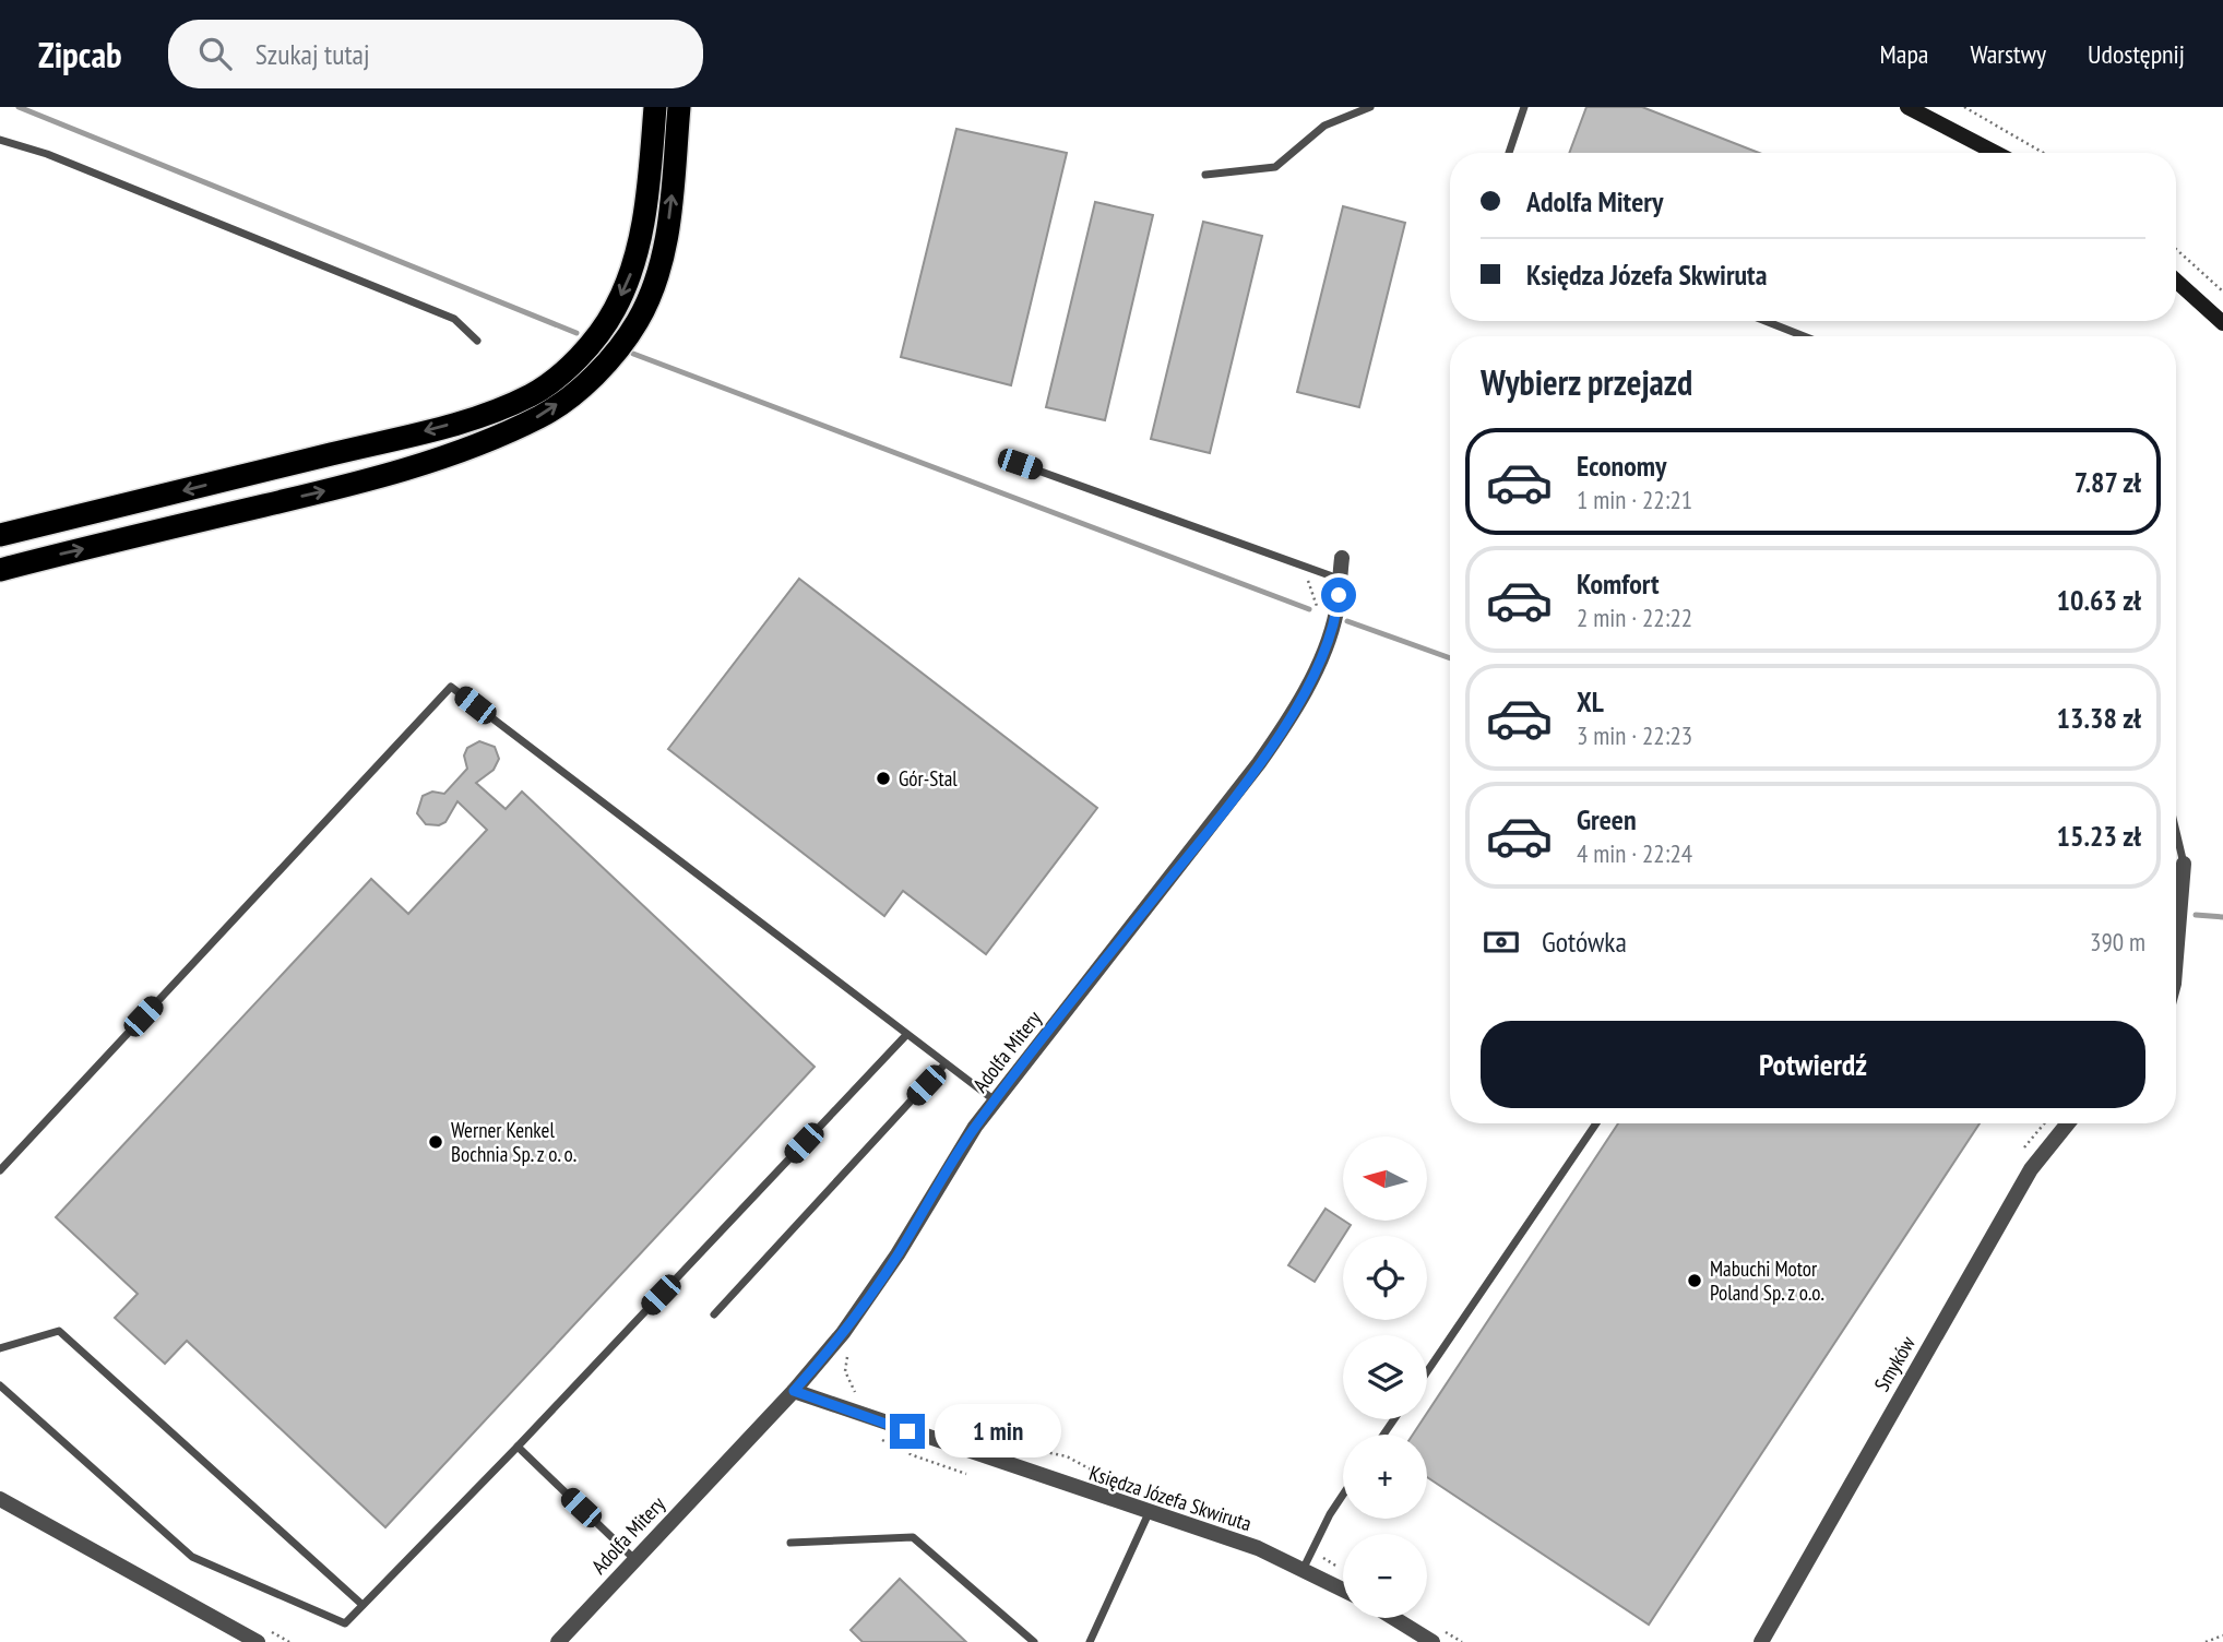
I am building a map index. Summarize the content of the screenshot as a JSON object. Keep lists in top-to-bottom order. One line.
{"streets":{"street":["Adolfa Mitery","Smyków","Księdza Józefa Skwiruta"]},"crossings":[["Adolfa Mitery","Księdza Józefa Skwiruta"]],"places":["Gór-Stal","Werner Kenkel Bochnia Sp. z o. o.","Mabuchi Motor Poland Sp. z o.o."],"north":"left","page":{"header":"Zipcab","search":"Szukaj tutaj","nav":["Mapa","Warstwy","Udostępnij"],"banner":["Adolfa Mitery","Księdza Józefa Skwiruta"],"heading":"Wybierz przejazd","list":[{"name":"Economy","note":"1 min · 22:21","value":"7.87 zł"},{"name":"Komfort","note":"2 min · 22:22","value":"10.63 zł"},{"name":"XL","note":"3 min · 22:23","value":"13.38 zł"},{"name":"Green","note":"4 min · 22:24","value":"15.23 zł"}],"pay":["Gotówka","390 m"],"buttons":"Potwierdź","map_buttons":["+","−"],"bubble":"1 min"}}
